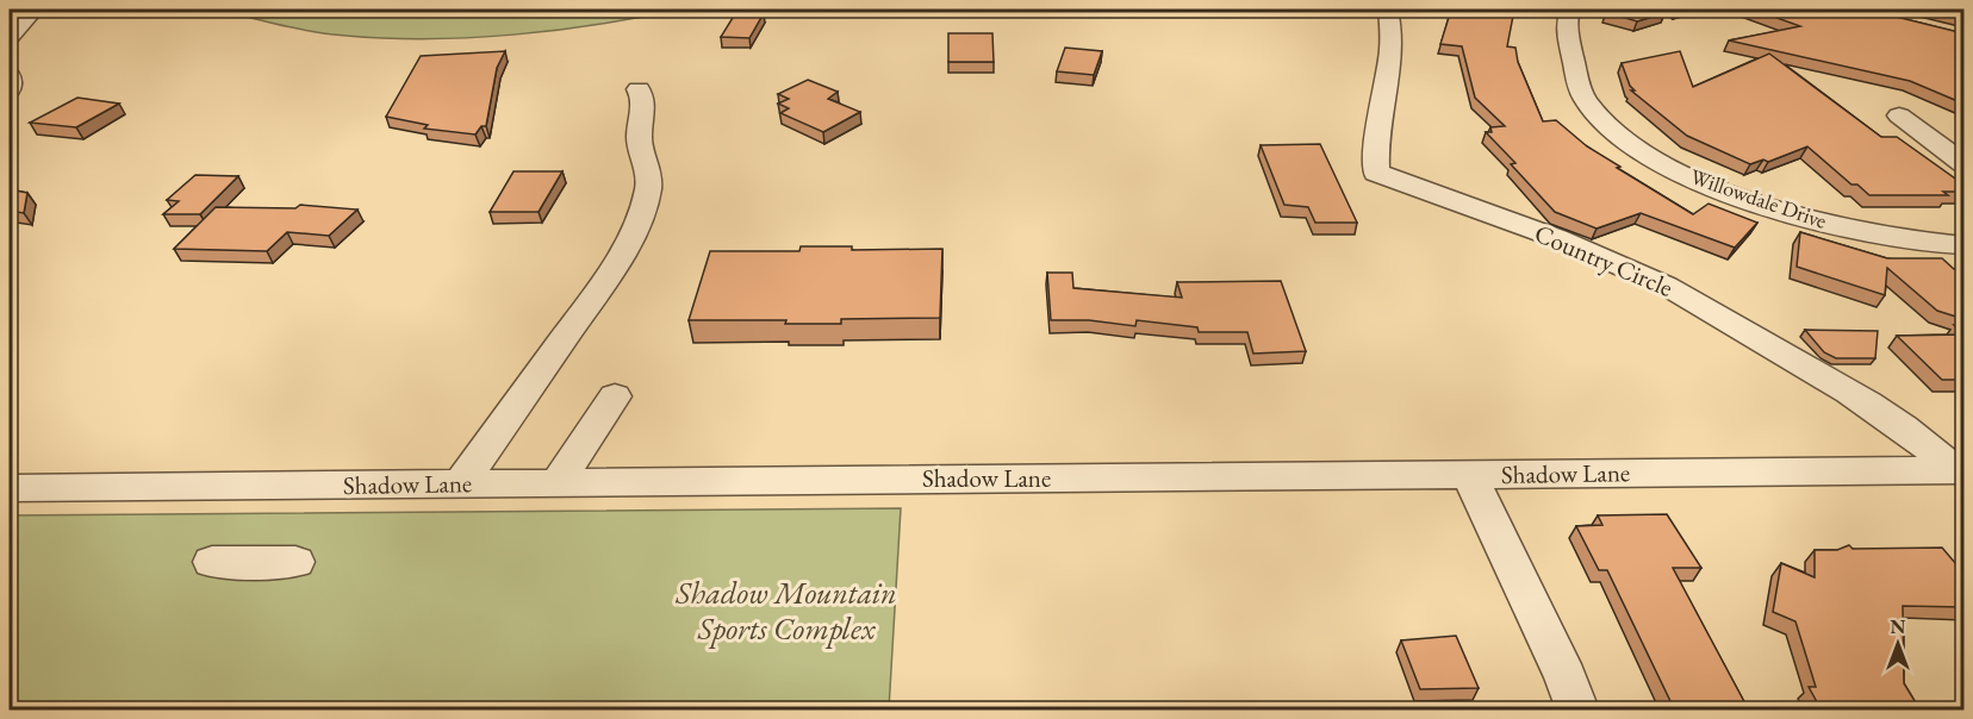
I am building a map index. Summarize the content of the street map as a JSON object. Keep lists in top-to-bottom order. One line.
{"streets":{"street":["Willowdale Drive","Country Circle","Shadow Lane"]},"crossings":[["Country Circle","Shadow Lane"]],"parks":["Shadow Mountain Sports Complex"],"north":"top"}
